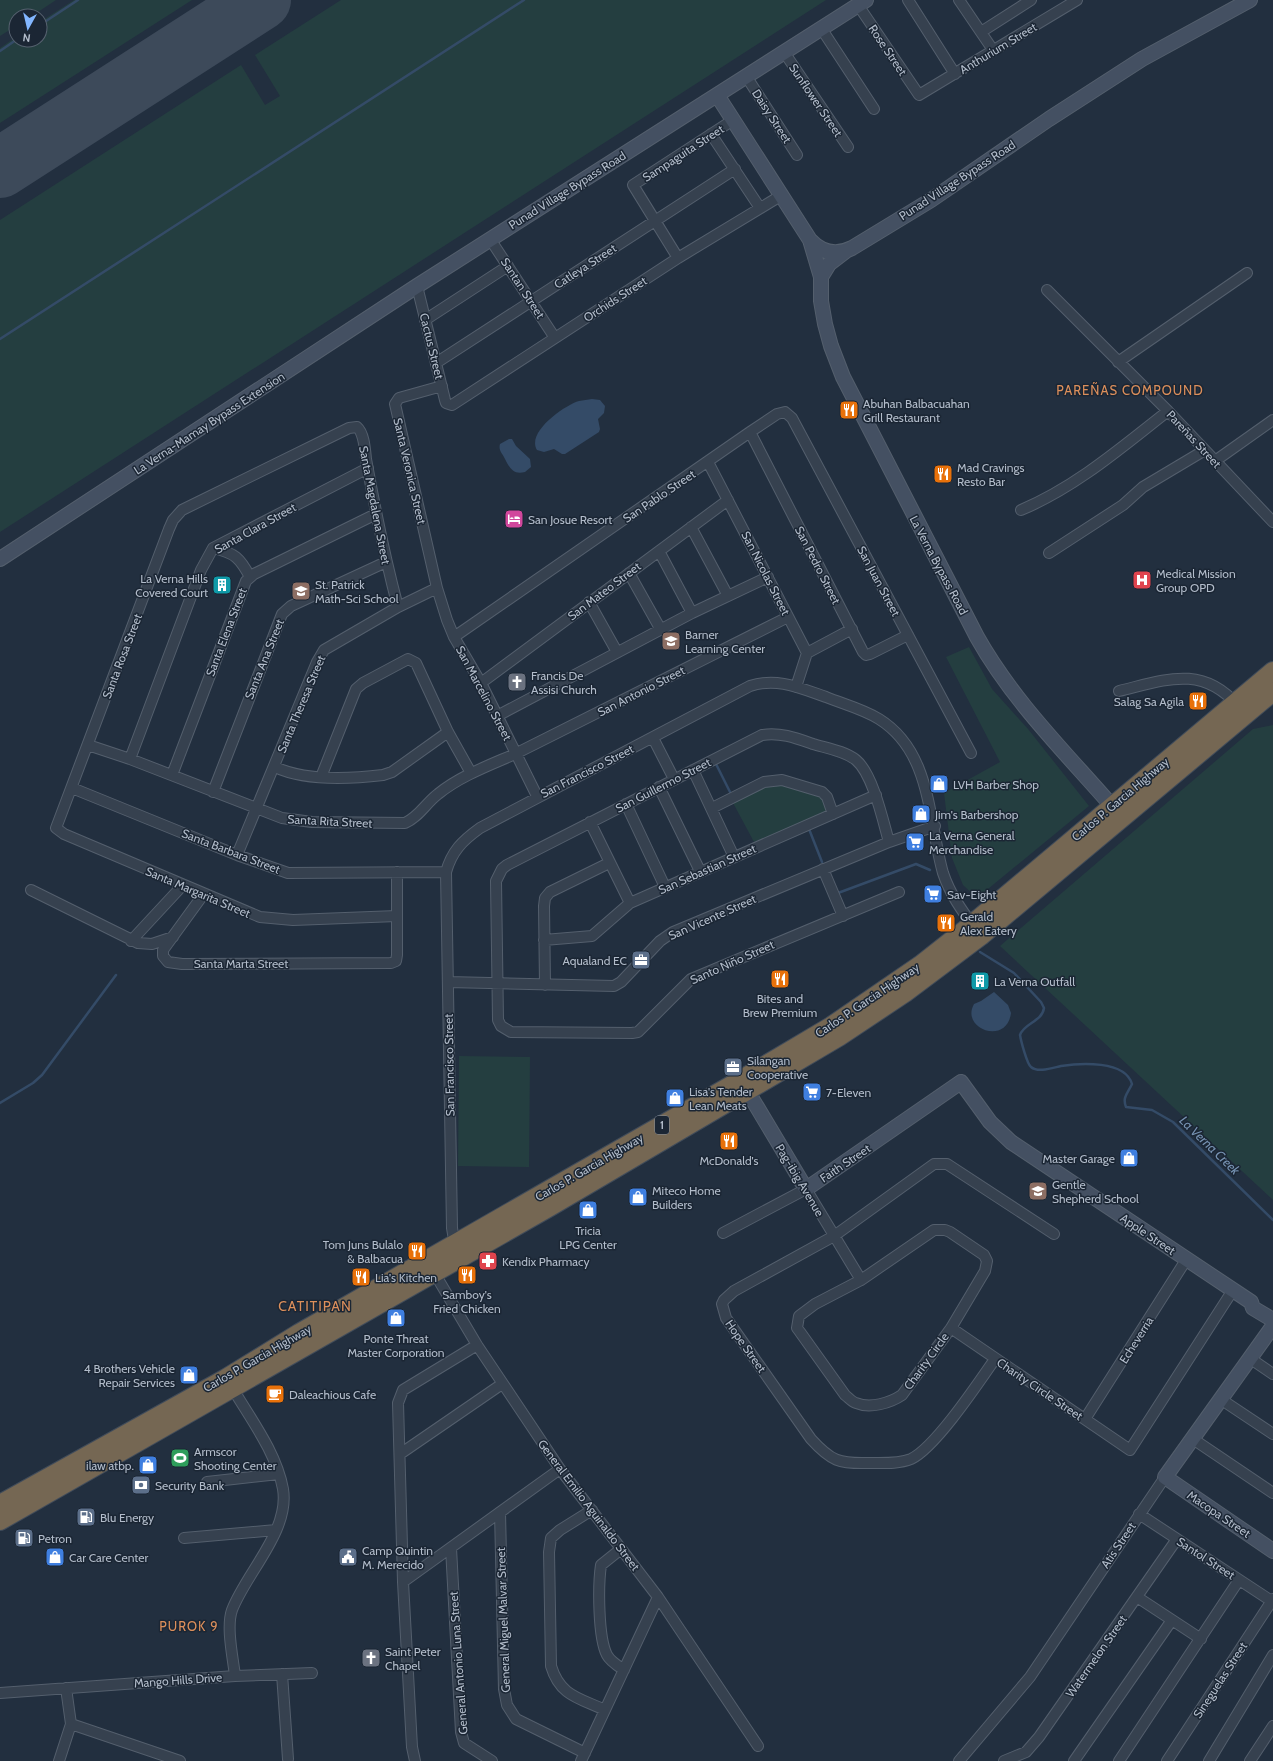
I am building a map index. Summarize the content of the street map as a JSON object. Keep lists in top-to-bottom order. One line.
{"streets":{"highway":["Carlos P. Garcia Highway","1"],"street":["Anthurium Street","Rose Street","Sunflower Street","Daisy Street","Sampaguita Street","Punad Village Bypass Road","Catleya Street","Santan Street","Orchids Street","Cactus Street","La Verna-Mamay Bypass Extension","Pareñas Street","Santa Veronica Street","San Pablo Street","Santa Magdalena Street","Santa Clara Street","San Pedro Street","La Verna Bypass Road","San Nicolas Street","San Juan Street","San Mateo Street","Santa Elena Street","Santa Rosa Street","Santa Ana Street","San Antonio Street","San Marcelino Street","Santa Theresa Street","San Francisco Street","San Guillermo Street","Santa Rita Street","Santa Barbara Street","San Sebastian Street","Santa Margarita Street","San Vicente Street","Santo Niño Street","Santa Marta Street","Faith Street","Pag-ibig Avenue","Apple Street","Echeverria","Hope Street","Charity Circle","Charity Circle Street","General Emilio Aguinaldo Street","Macopa Street","Atis Street","Santol Street","General Miguel Malvar Street","Watermelon Street","General Antonio Luna Street","Mango Hills Drive","Sineguelas Street"]},"crossings":[["Anthurium Street","Rose Street"],["Rose Street","Punad Village Bypass Road"],["Sunflower Street","Punad Village Bypass Road"],["Daisy Street","Punad Village Bypass Road"],["Sampaguita Street","Catleya Street"],["Punad Village Bypass Road","Santan Street"],["Punad Village Bypass Road","Cactus Street"],["Punad Village Bypass Road","La Verna-Mamay Bypass Extension"],["Catleya Street","Santan Street"],["Catleya Street","Cactus Street"],["Santan Street","Orchids Street"],["Orchids Street","Cactus Street"],["Cactus Street","La Verna-Mamay Bypass Extension"],["Cactus Street","Santa Veronica Street"],["Santa Veronica Street","San Marcelino Street"],["Santa Veronica Street","Santa Theresa Street"],["San Pablo Street","San Pedro Street"],["San Pablo Street","San Nicolas Street"],["San Pablo Street","San Juan Street"],["San Pablo Street","San Marcelino Street"],["Santa Magdalena Street","Santa Clara Street"],["Santa Magdalena Street","Santa Elena Street"],["Santa Magdalena Street","Santa Rosa Street"],["Santa Magdalena Street","Santa Ana Street"],["Santa Magdalena Street","Santa Theresa Street"],["Santa Clara Street","Santa Rita Street"],["San Pedro Street","San Juan Street"],["La Verna Bypass Road","Carlos P. Garcia Highway"],["San Nicolas Street","San Mateo Street"],["San Nicolas Street","San Antonio Street"],["San Mateo Street","San Marcelino Street"],["Santa Elena Street","Santa Rita Street"],["Santa Rosa Street","Santa Rita Street"],["Santa Rosa Street","Santa Barbara Street"],["Santa Rosa Street","Santa Margarita Street"],["Santa Ana Street","Santa Rita Street"],["San Antonio Street","San Marcelino Street"],["San Antonio Street","Santa Rita Street"],["San Marcelino Street","Santa Theresa Street"],["San Marcelino Street","San Francisco Street"],["San Marcelino Street","Santa Rita Street"],["Santa Theresa Street","Santa Rita Street"],["Santa Theresa Street","Santa Barbara Street"],["San Francisco Street","Carlos P. Garcia Highway"],["San Francisco Street","Santa Barbara Street"],["San Francisco Street","San Vicente Street"],["San Guillermo Street","San Sebastian Street"],["San Guillermo Street","San Vicente Street"],["San Guillermo Street","Santo Niño Street"],["Carlos P. Garcia Highway","Pag-ibig Avenue"],["Carlos P. Garcia Highway","General Emilio Aguinaldo Street"],["Carlos P. Garcia Highway","Mango Hills Drive"],["Santa Margarita Street","Santa Marta Street"],["San Vicente Street","Santo Niño Street"],["Faith Street","Pag-ibig Avenue"],["Faith Street","Apple Street"],["Pag-ibig Avenue","Hope Street"],["Pag-ibig Avenue","Charity Circle"],["Apple Street","Echeverria"],["Apple Street","Charity Circle Street"],["Echeverria","Charity Circle Street"],["Hope Street","Charity Circle Street"],["Charity Circle","Charity Circle Street"],["Macopa Street","Atis Street"],["Atis Street","Santol Street"],["Santol Street","Watermelon Street"],["Santol Street","Sineguelas Street"]],"districts":["PAREÑAS COMPOUND","CATITIPAN","PUROK 9"],"water":["La Verna Creek"],"places":{"restaurant":["Abuhan Balbacuahan Grill Restaurant","Mad Cravings Resto Bar","Salag Sa Agila","Gerald Alex Eatery","Bites and Brew Premium","McDonald's","Tom Juns Bulalo & Balbacua","Samboy's Fried Chicken","Lia's Kitchen"],"hotel":["San Josue Resort"],"hospital":["Medical Mission Group OPD"],"building":["La Verna Hills Covered Court","La Verna Outfall"],"school or university":["St. Patrick Math-Sci School","Barner Learning Center","Gentle Shepherd School"],"church":["Francis De Assisi Church","Saint Peter Chapel"],"shop":["LVH Barber Shop","Jim's Barbershop","Lisa's Tender Lean Meats","Master Garage","Miteco Home Builders","Tricia LPG Center","Ponte Threat Master Corporation","4 Brothers Vehicle Repair Services","ilaw atbp.","Car Care Center"],"supermarket":["La Verna General Merchandise","Sav-Eight","7-Eleven"],"office":["Aqualand EC","Silangan Cooperative"],"pharmacy":["Kendix Pharmacy"],"cafe":["Daleachious Cafe"],"sports":["Armscor Shooting Center"],"bank":["Security Bank"],"fuel station":["Blu Energy","Petron"],"public building":["Camp Quintin M. Merecido"]},"north":"bottom"}
